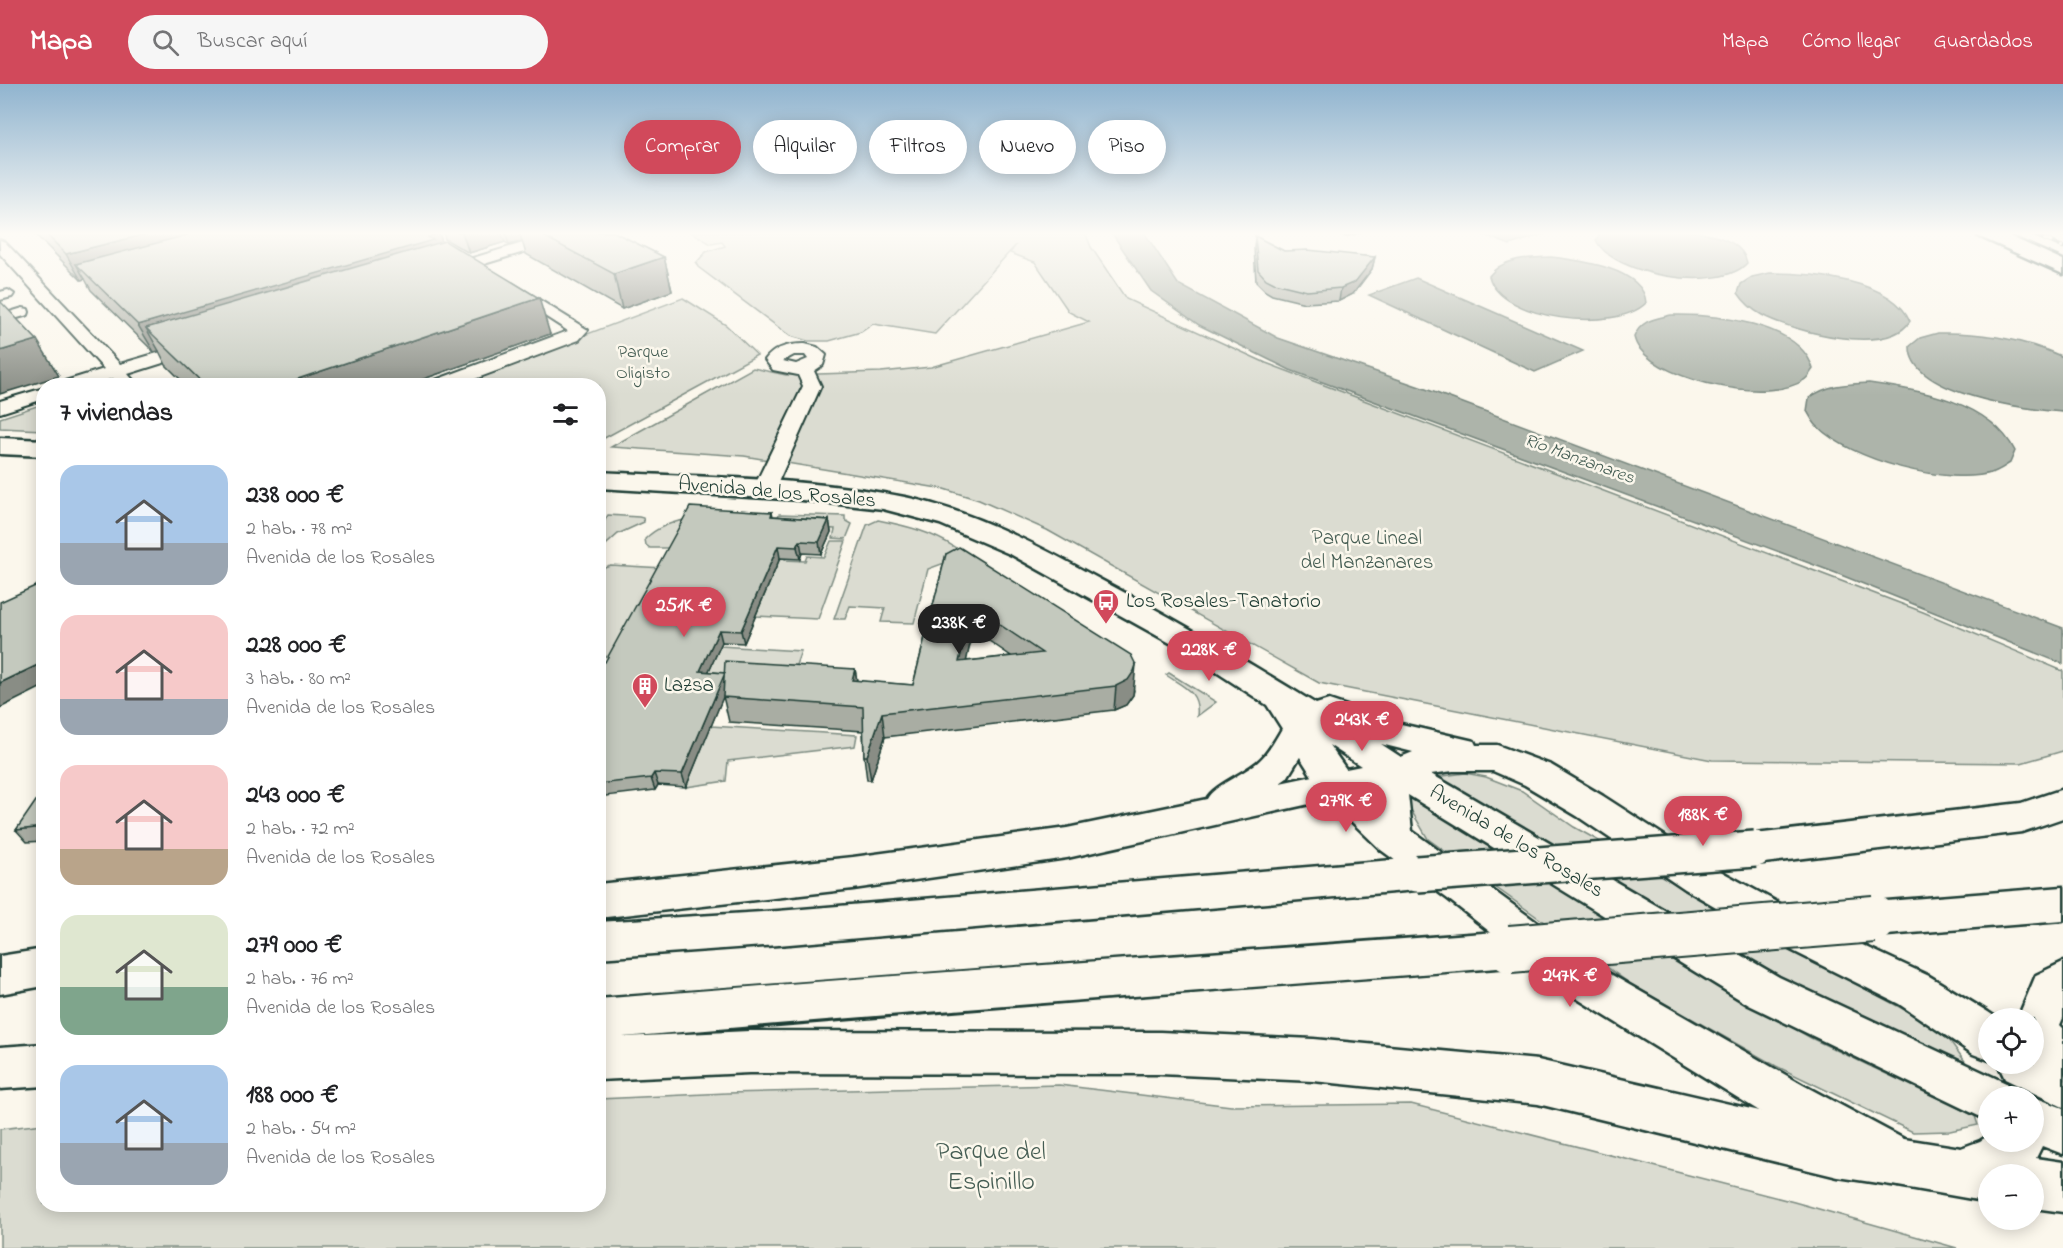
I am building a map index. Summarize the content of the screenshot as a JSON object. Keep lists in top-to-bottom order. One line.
{"streets":{"main road":["Avenida de los Rosales"]},"water":["Río Manzanares"],"parks":["Parque Oligisto","Parque Lineal del Manzanares","Parque del Espinillo"],"places":{"bus stop":["Los Rosales-Tanatorio"],"building":["Lazsa"]},"page":{"header":"Mapa","search":"Buscar aquí","nav":["Mapa","Cómo llegar","Guardados"],"chip":["Comprar","Alquilar","Filtros","Nuevo","Piso"],"heading":"7 viviendas","list":[{"name":"238 000 €","note":"2 hab. · 78 m² · Avenida de los Rosales"},{"name":"228 000 €","note":"3 hab. · 80 m² · Avenida de los Rosales"},{"name":"243 000 €","note":"2 hab. · 72 m² · Avenida de los Rosales"},{"name":"279 000 €","note":"2 hab. · 76 m² · Avenida de los Rosales"},{"name":"188 000 €","note":"2 hab. · 54 m² · Avenida de los Rosales"}],"price":["251K €","238K €","228K €","243K €","279K €","188K €","247K €"],"map_buttons":["+","−"]}}
